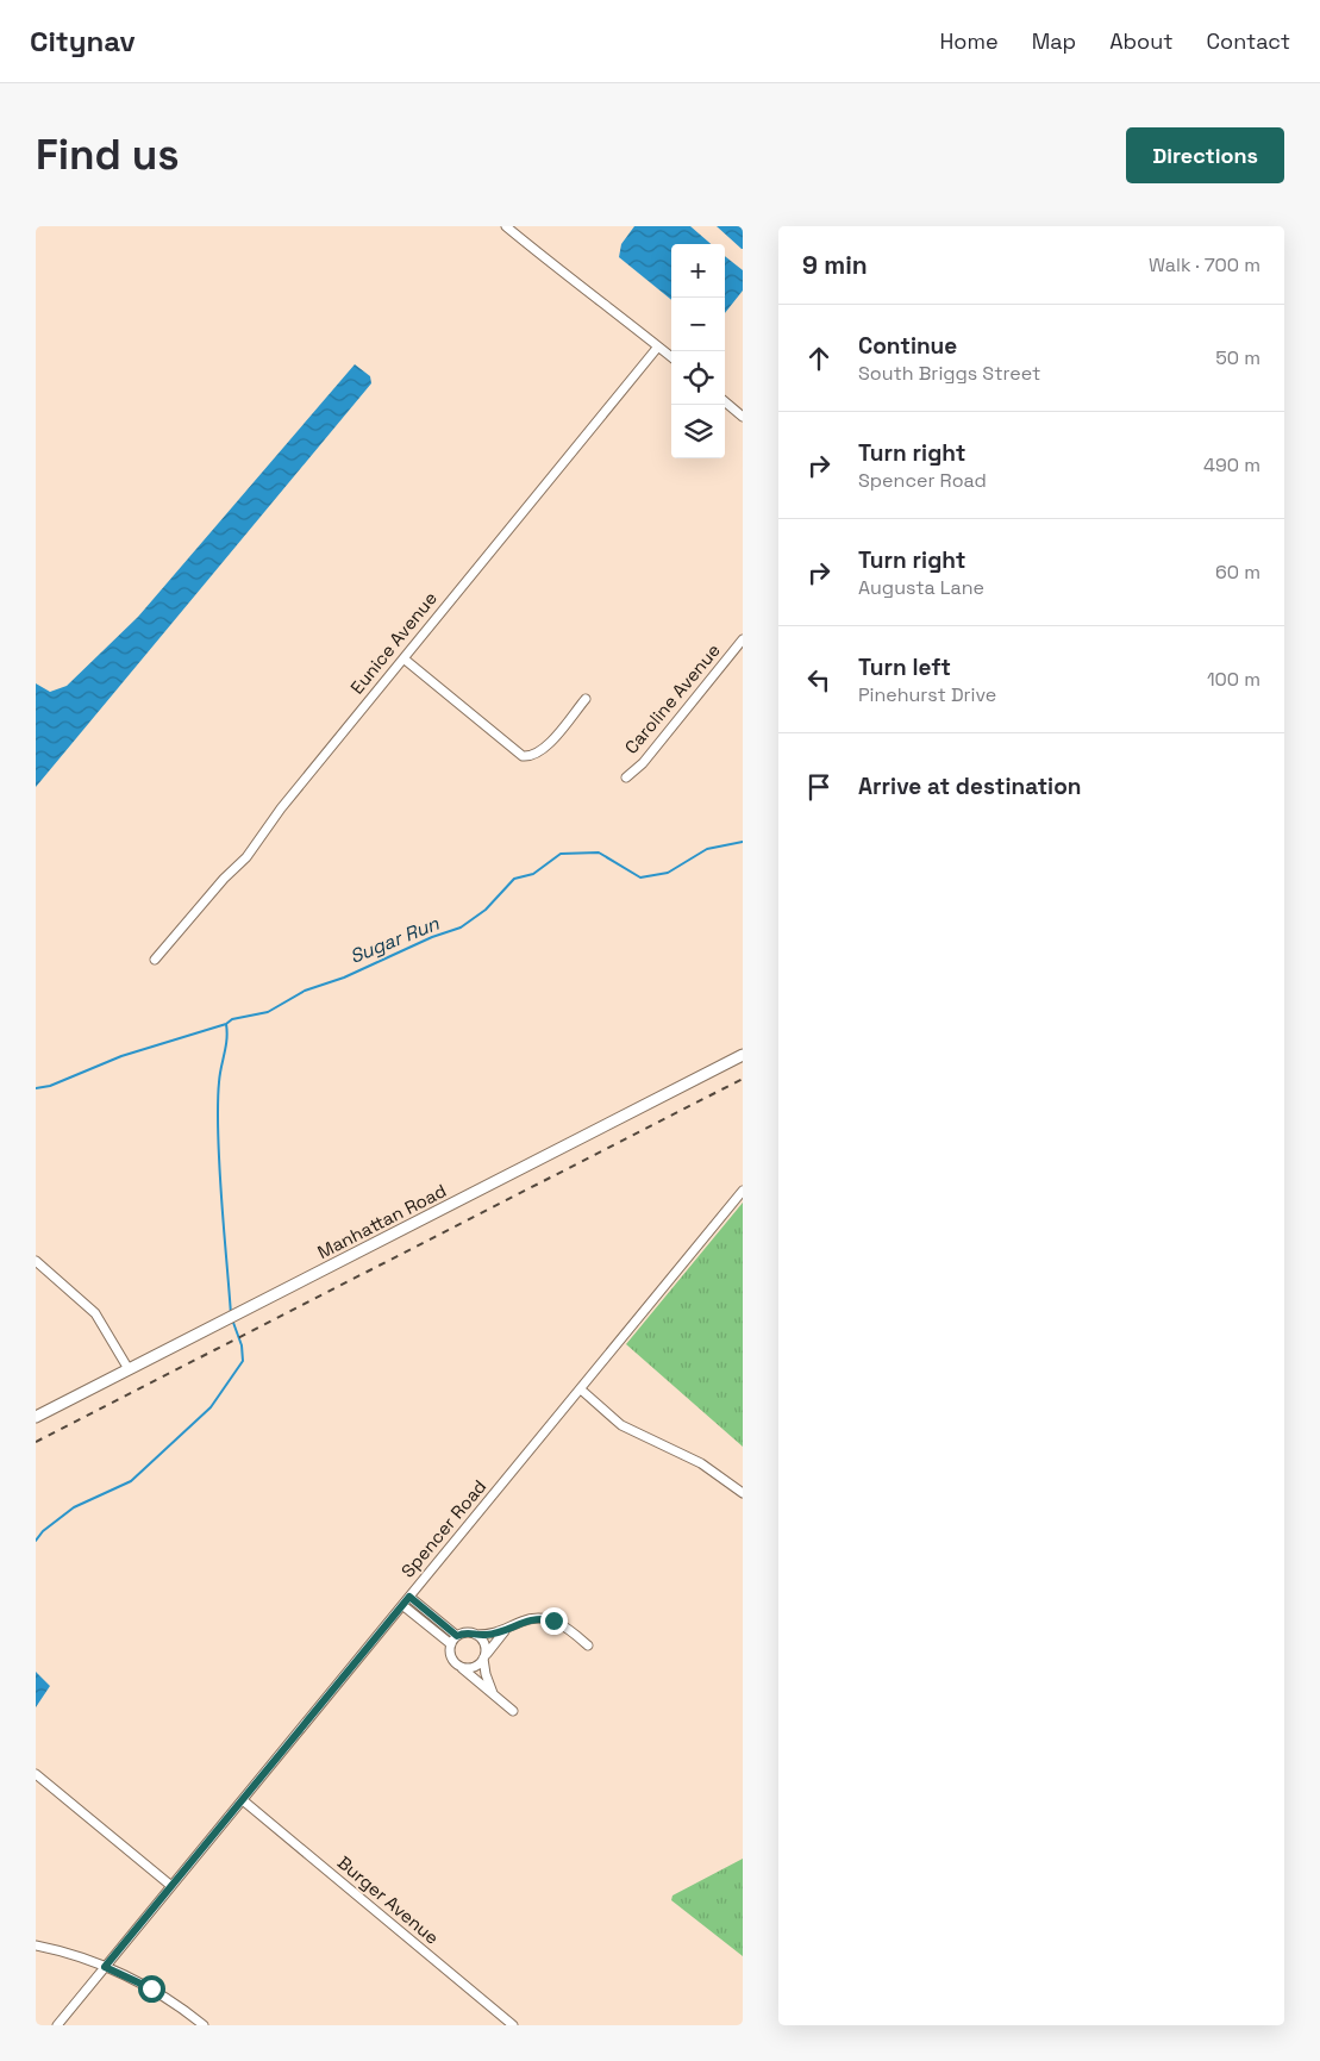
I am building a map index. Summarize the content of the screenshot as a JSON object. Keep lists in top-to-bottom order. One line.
{"streets":{"main road":["Manhattan Road"],"street":["Eunice Avenue","Caroline Avenue","Spencer Road","Burger Avenue"]},"crossings":[["Spencer Road","Burger Avenue"]],"water":["Sugar Run"],"page":{"header":"Citynav","nav":["Home","Map","About","Contact"],"buttons":"Directions","title":"Find us","heading":["9 min","Walk · 700 m"],"map_buttons":["+","−"],"list":[["Continue","South Briggs Street","50 m"],["Turn right","Spencer Road","490 m"],["Turn right","Augusta Lane","60 m"],["Turn left","Pinehurst Drive","100 m"],"Arrive at destination"]}}
